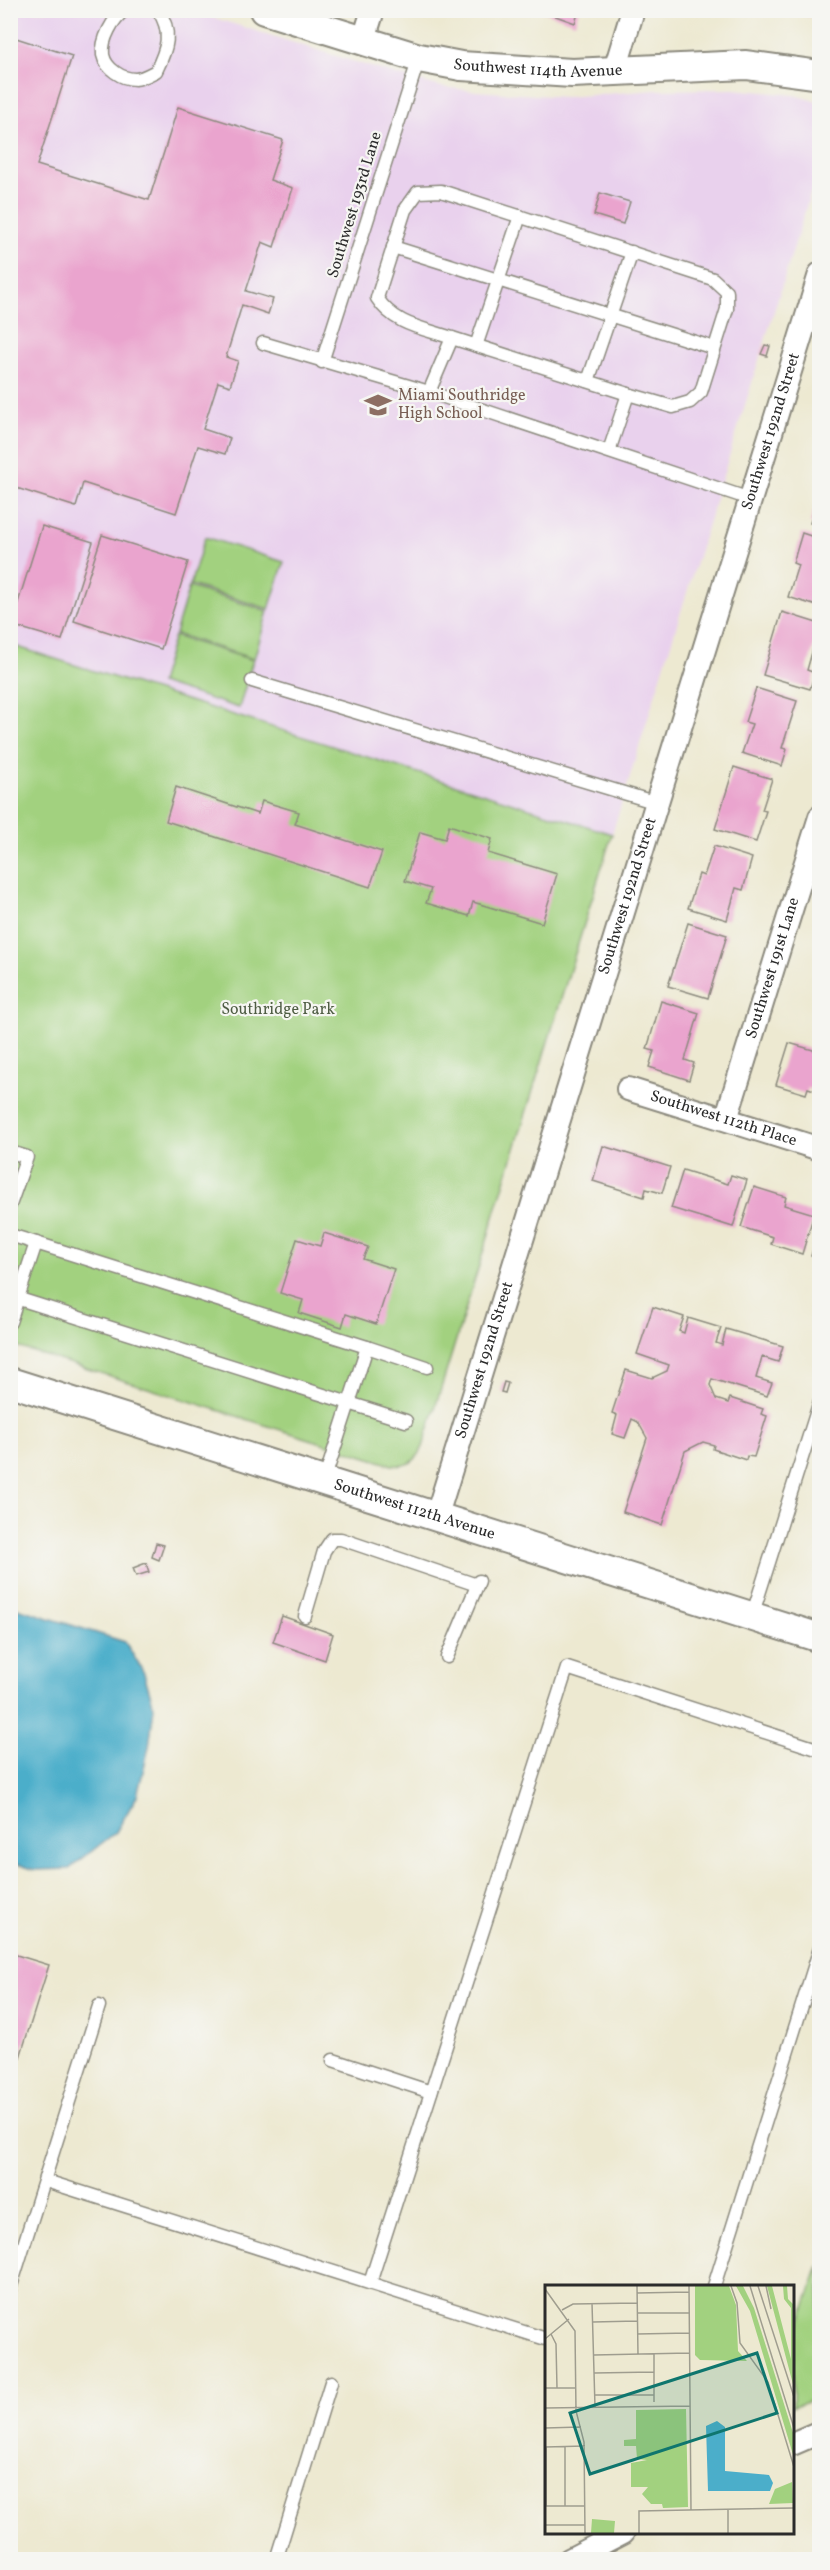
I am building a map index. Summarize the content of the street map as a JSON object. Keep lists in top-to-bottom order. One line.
{"streets":{"street":["Southwest 114th Avenue","Southwest 192nd Street","Southwest 191st Lane","Southwest 112th Place","Southwest 112th Avenue"],"lane":["Southwest 193rd Lane"]},"crossings":[["Southwest 114th Avenue","Southwest 193rd Lane"],["Southwest 192nd Street","Southwest 112th Avenue"],["Southwest 191st Lane","Southwest 112th Place"]],"parks":["Southridge Park"],"places":{"school or university":["Miami Southridge High School"]}}
